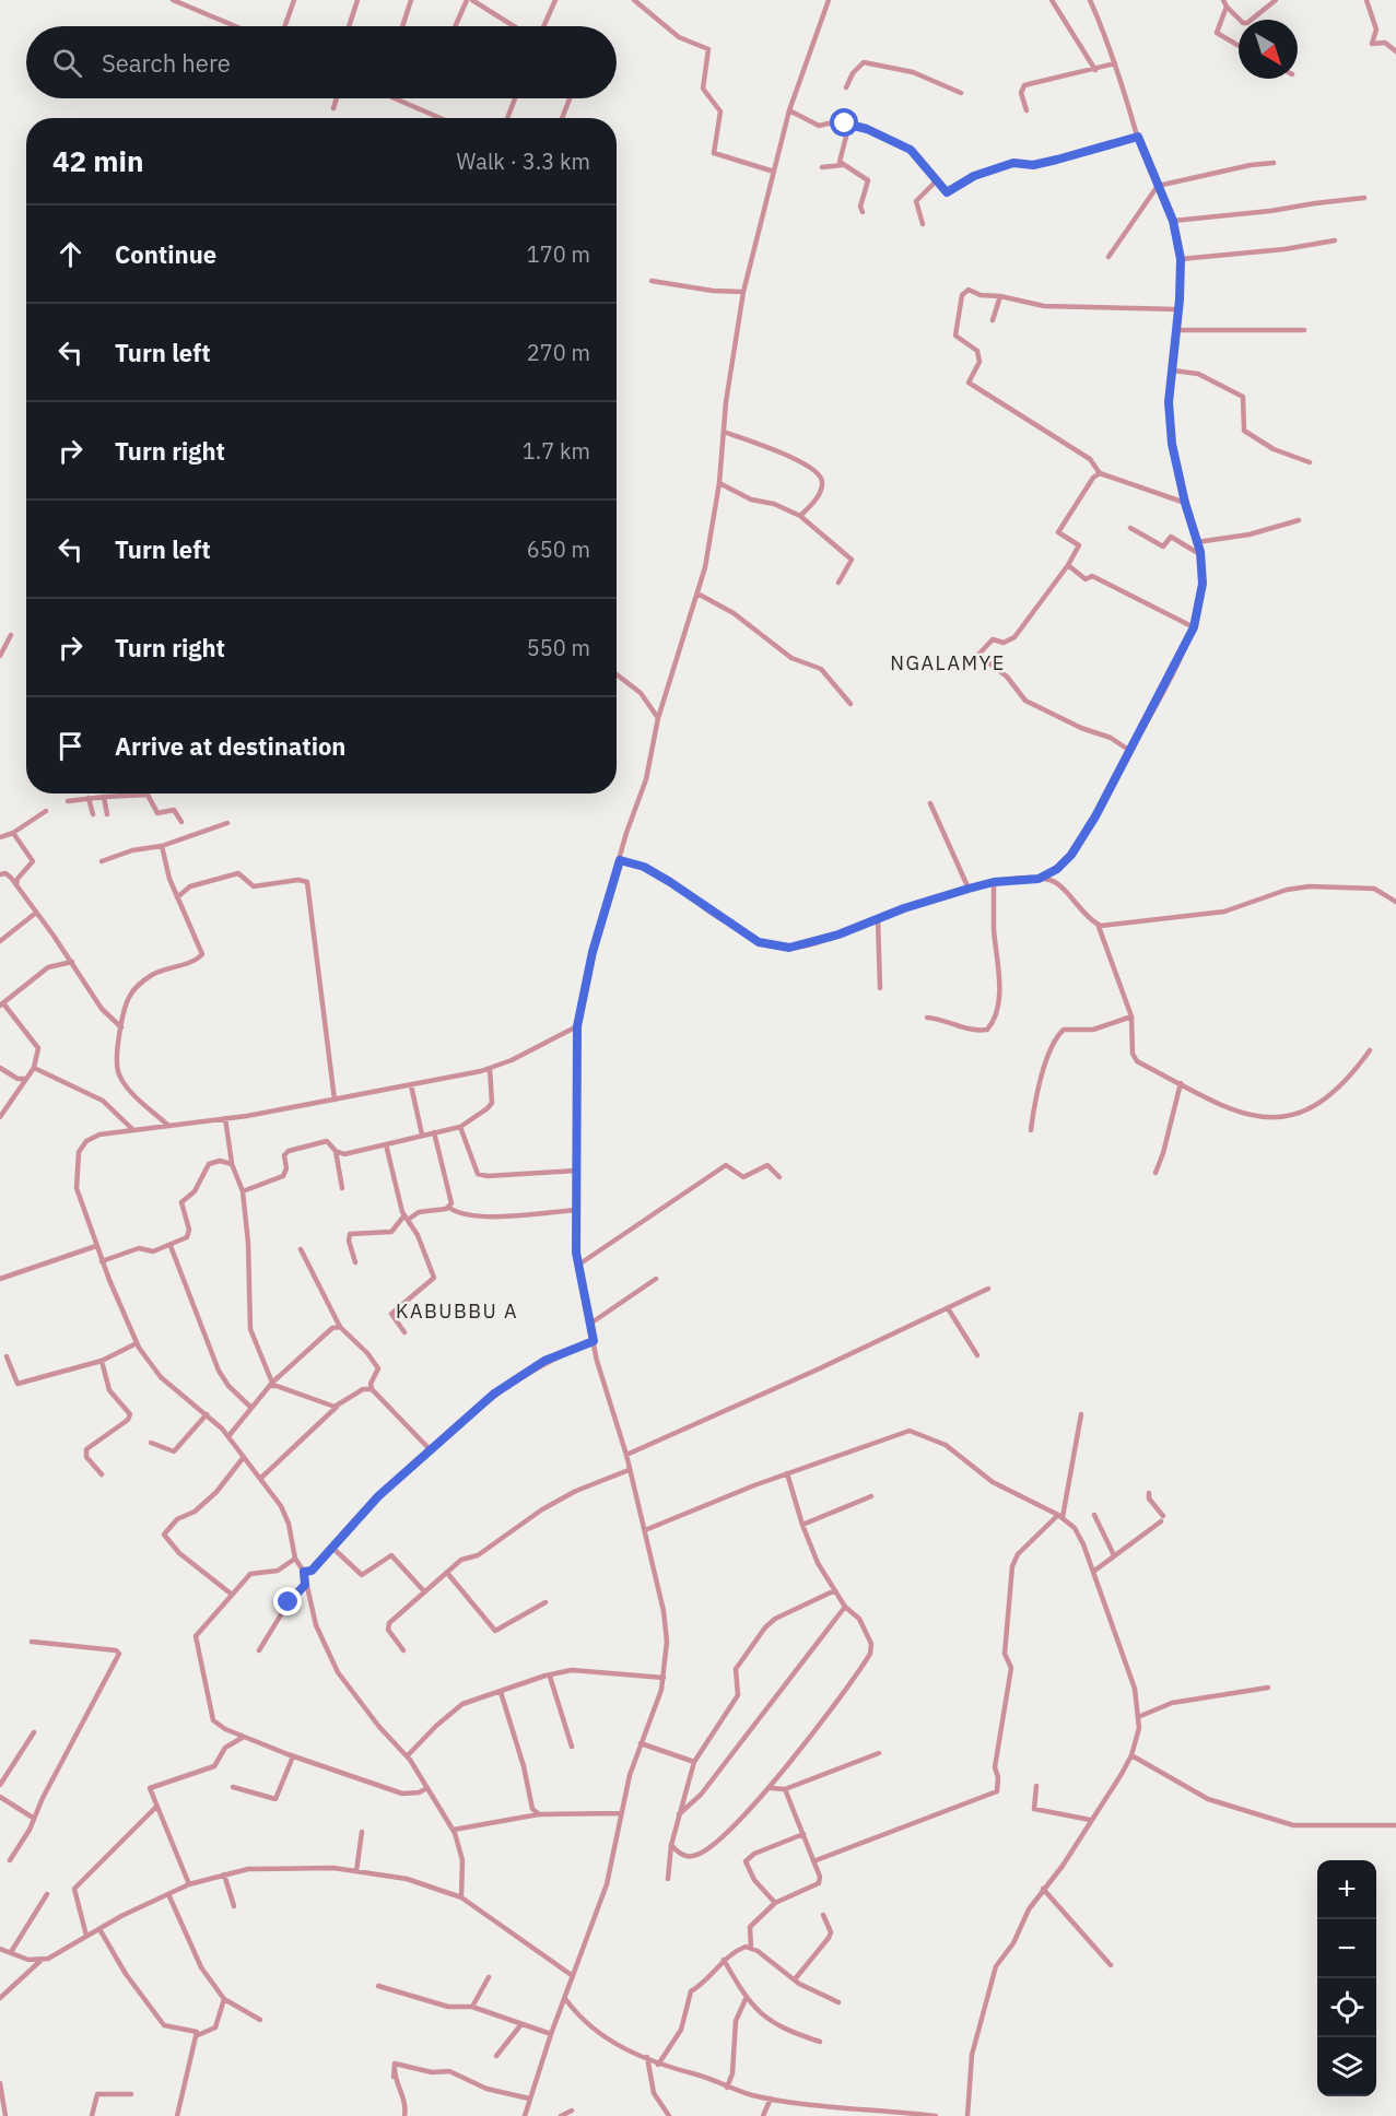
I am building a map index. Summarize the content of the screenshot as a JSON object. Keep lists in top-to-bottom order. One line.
{"districts":["NGALAMYE","KABUBBU A"],"north":"bottom right","page":{"search":"Search here","heading":["42 min","Walk · 3.3 km"],"list":[["Continue","170 m"],["Turn left","270 m"],["Turn right","1.7 km"],["Turn left","650 m"],["Turn right","550 m"],"Arrive at destination"],"map_buttons":["+","−"]}}
